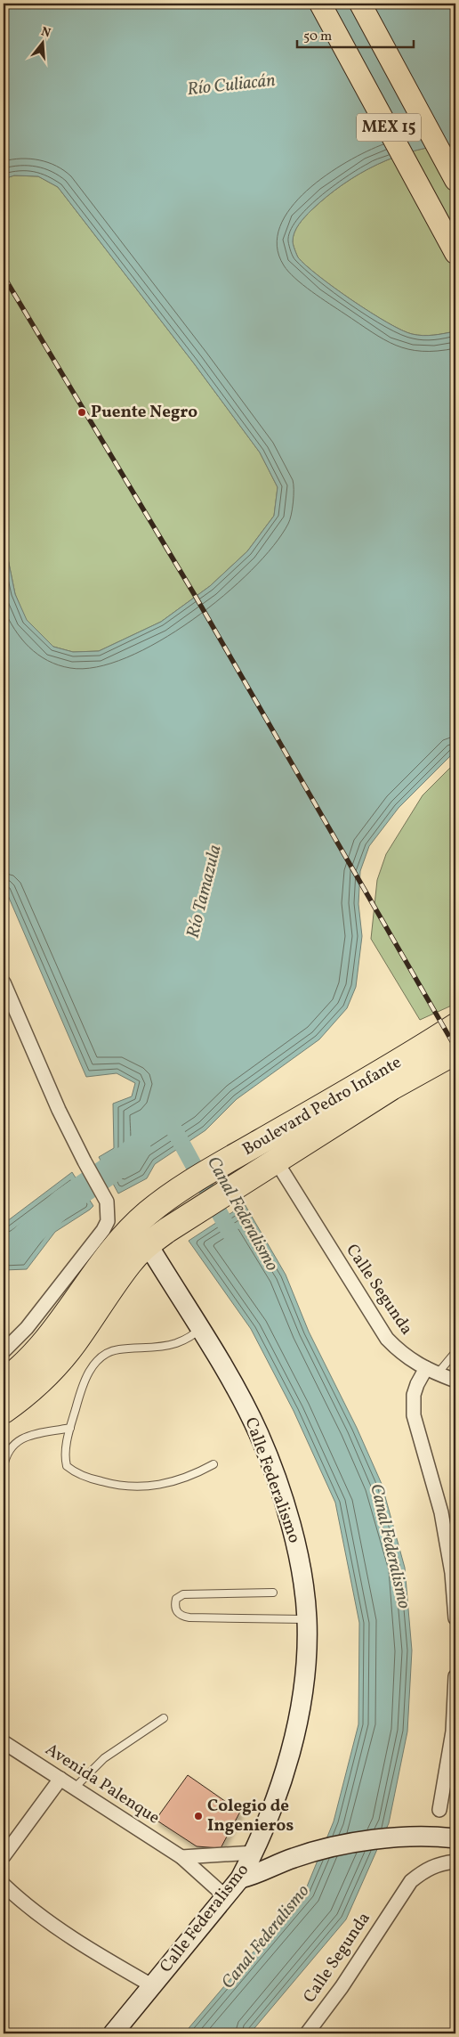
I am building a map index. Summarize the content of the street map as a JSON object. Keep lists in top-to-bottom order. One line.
{"streets":{"highway":["Boulevard Pedro Infante"],"main road":["MEX 15","Calle Federalismo"],"street":["Calle Segunda","Avenida Palenque"]},"crossings":[["Boulevard Pedro Infante","Calle Segunda"],["Boulevard Pedro Infante","Calle Federalismo"],["Calle Federalismo","Avenida Palenque"]],"water":["Río Culiacán","Río Tamazula","Canal Federalismo"],"places":["Puente Negro","Colegio de Ingenieros"],"scale_bar":"50 m","north":"top"}
